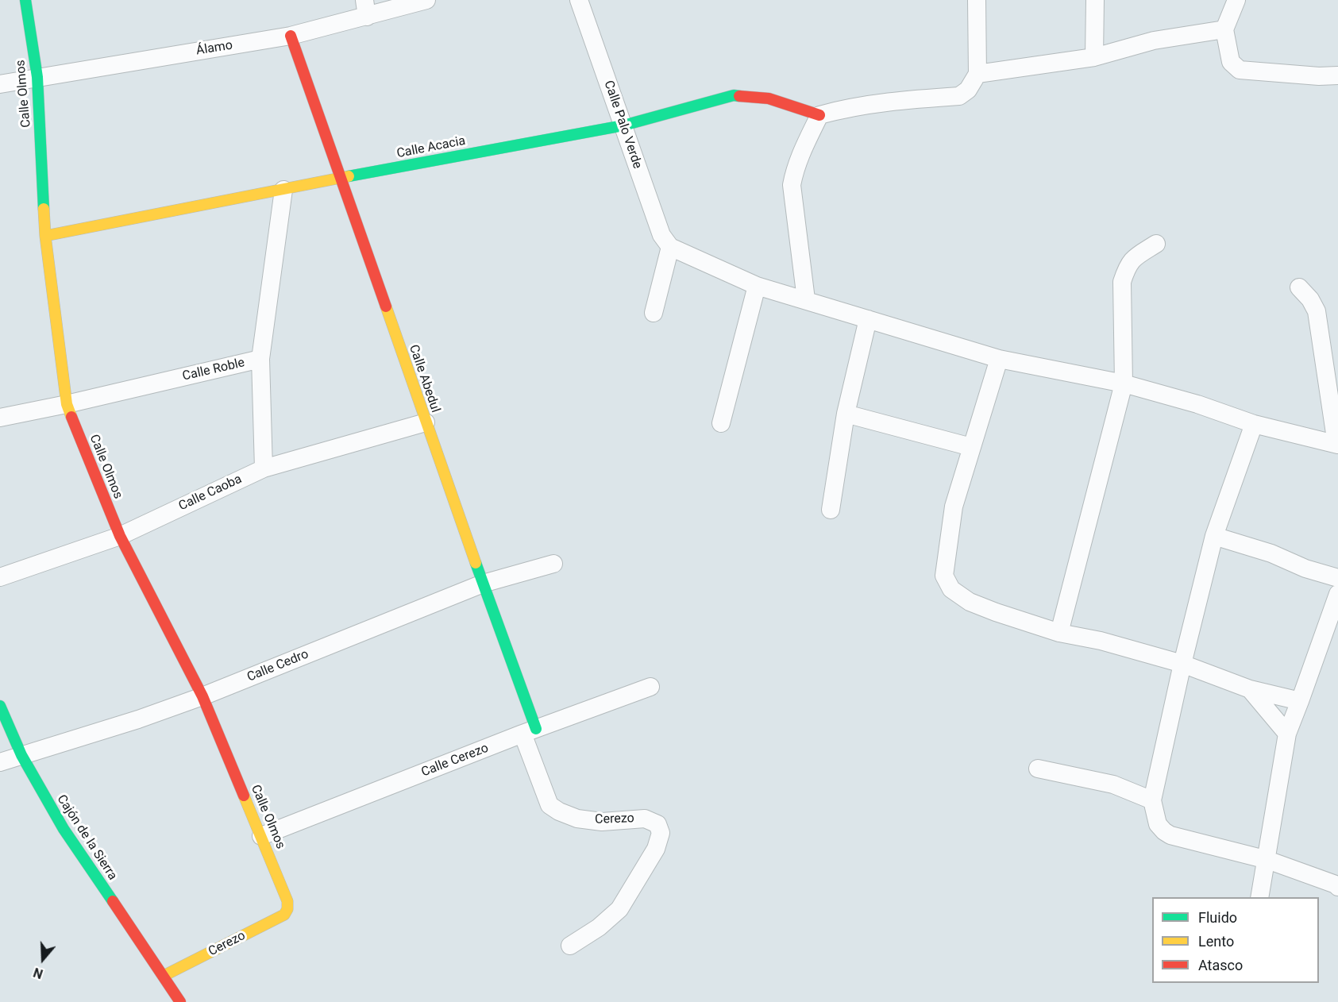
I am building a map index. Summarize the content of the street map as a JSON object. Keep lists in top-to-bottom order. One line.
{"streets":{"street":["Álamo","Calle Olmos","Calle Palo Verde","Calle Acacia","Calle Roble","Calle Abedul","Calle Caoba","Calle Cedro","Calle Cerezo","Cerezo","Cajón de la Sierra"]},"crossings":[["Álamo","Calle Olmos"],["Álamo","Calle Abedul"],["Calle Olmos","Calle Acacia"],["Calle Olmos","Calle Roble"],["Calle Olmos","Calle Caoba"],["Calle Olmos","Calle Cedro"],["Calle Olmos","Calle Cerezo"],["Calle Olmos","Cerezo"],["Calle Palo Verde","Calle Acacia"],["Calle Acacia","Calle Roble"],["Calle Acacia","Calle Abedul"],["Calle Abedul","Calle Caoba"],["Calle Abedul","Calle Cedro"],["Calle Abedul","Calle Cerezo"],["Calle Abedul","Cerezo"],["Calle Cedro","Cajón de la Sierra"],["Calle Cerezo","Cerezo"],["Cerezo","Cajón de la Sierra"]],"legend":["Fluido","Lento","Atasco"],"north":"bottom"}
